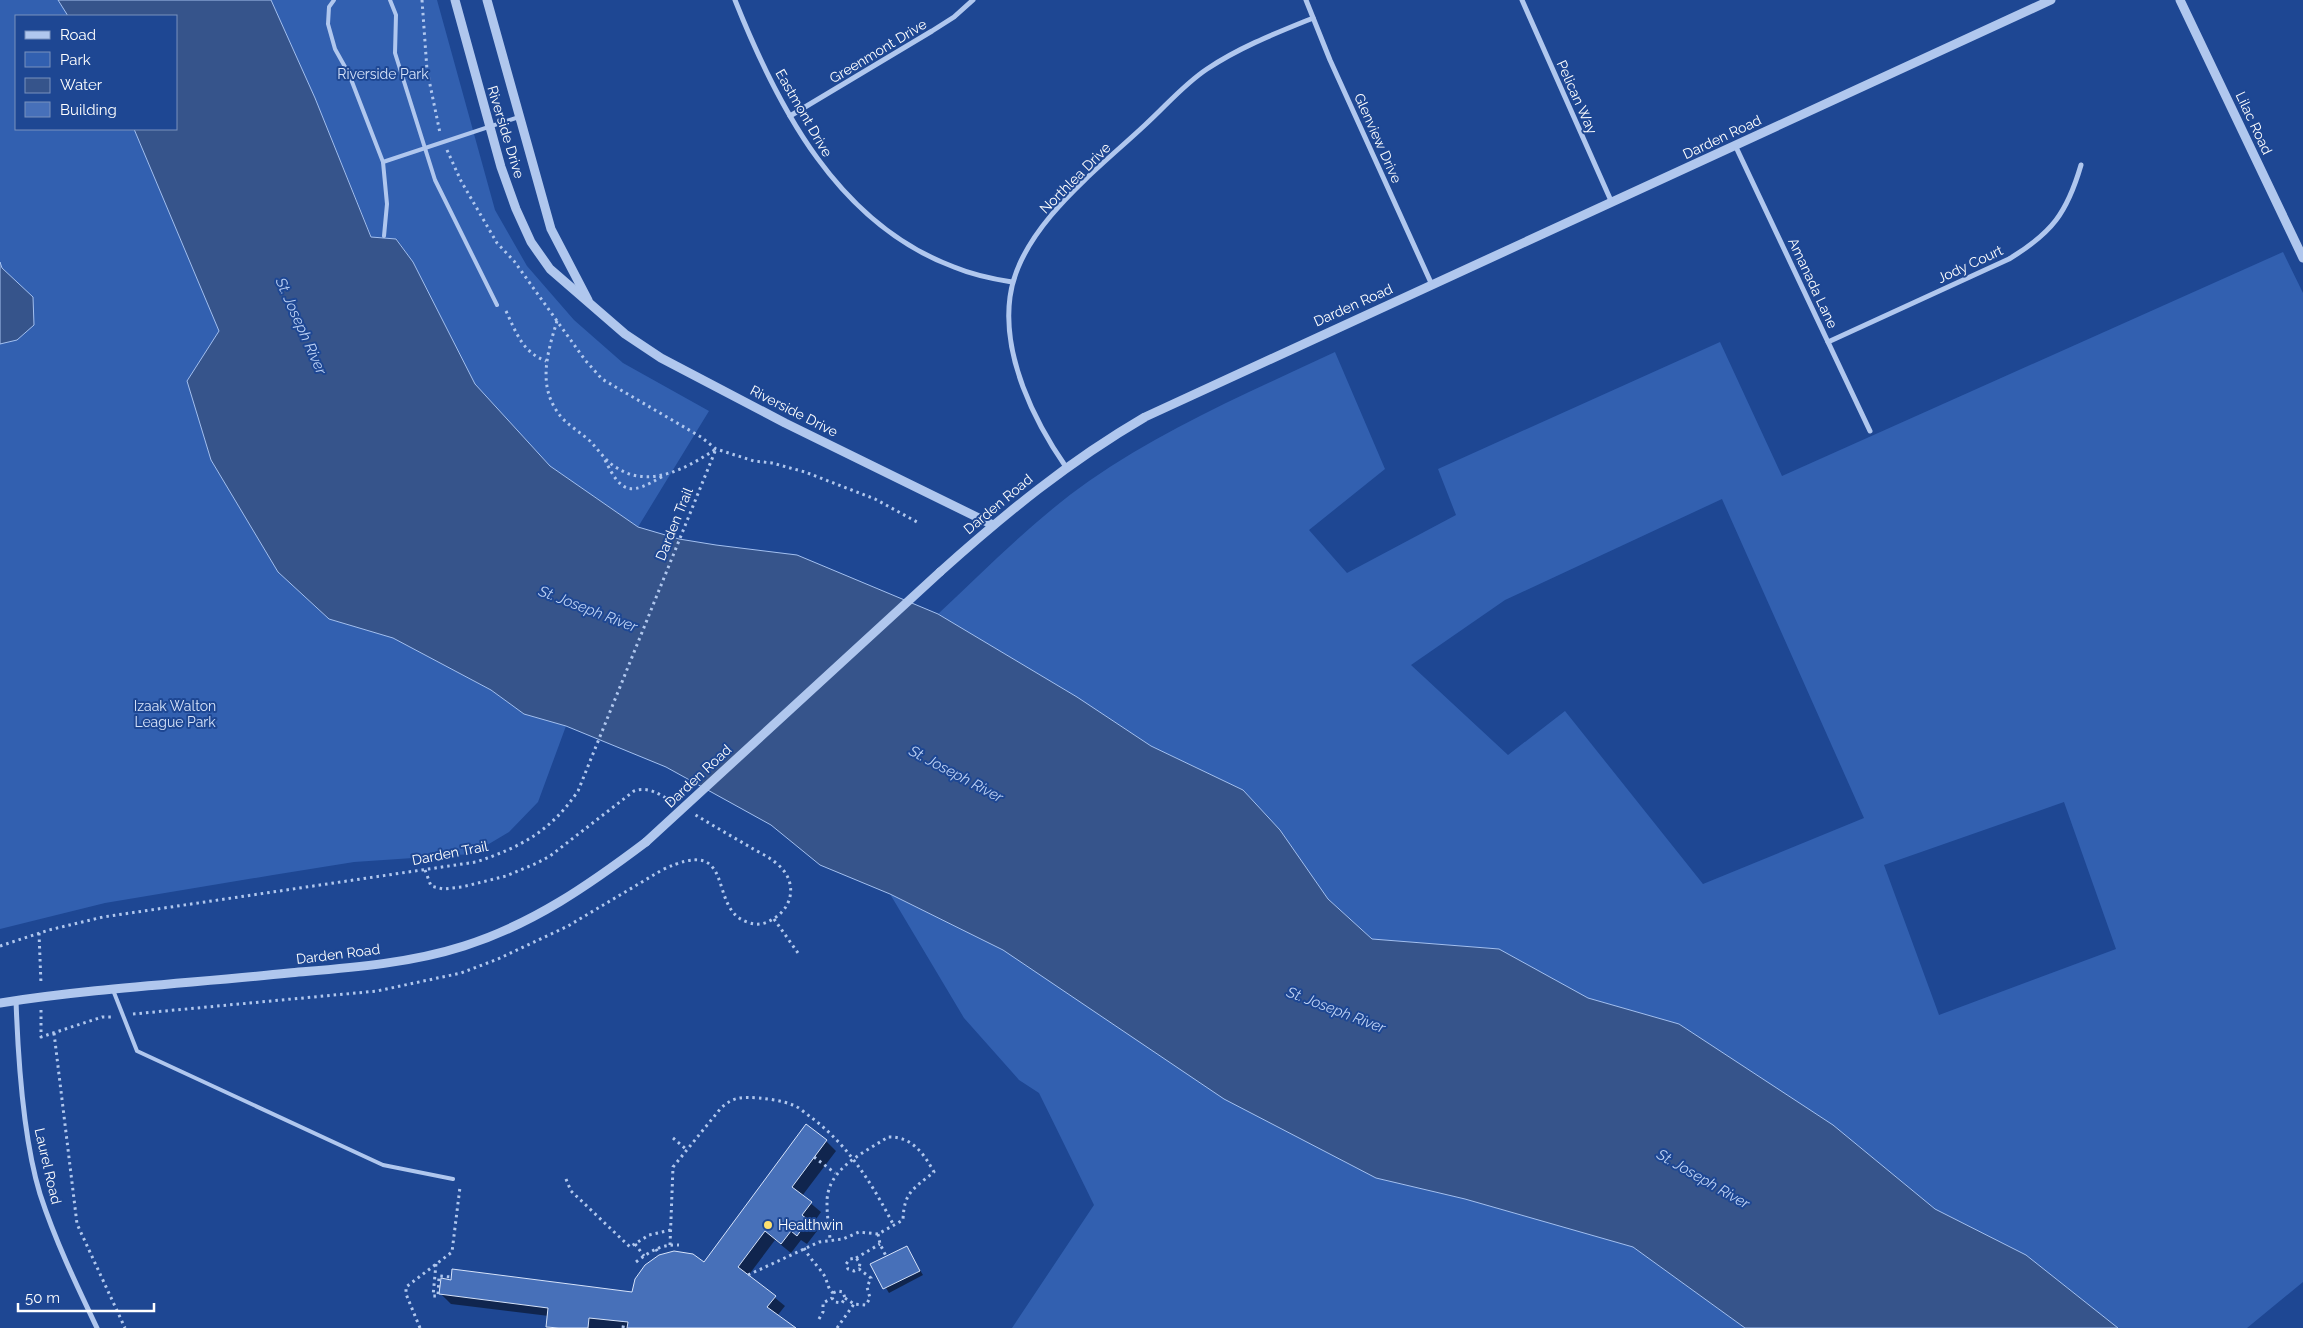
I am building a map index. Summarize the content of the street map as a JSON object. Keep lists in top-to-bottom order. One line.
{"streets":{"street":["Greenmont Drive","Pelican Way","Eastmont Drive","Lilac Road","Riverside Drive","Darden Road","Glenview Drive","Northlea Drive","Jody Court","Amanada Lane","Laurel Road"],"path":["Darden Trail"]},"crossings":[["Greenmont Drive","Eastmont Drive"],["Pelican Way","Darden Road"],["Eastmont Drive","Northlea Drive"],["Riverside Drive","Darden Road"],["Darden Road","Glenview Drive"],["Darden Road","Northlea Drive"],["Darden Road","Amanada Lane"],["Darden Road","Laurel Road"],["Glenview Drive","Northlea Drive"],["Jody Court","Amanada Lane"]],"water":["St. Joseph River"],"parks":["Riverside Park","Izaak Walton League Park"],"places":["Healthwin"],"legend":["Road","Park","Water","Building"],"scale_bar":"50 m"}
